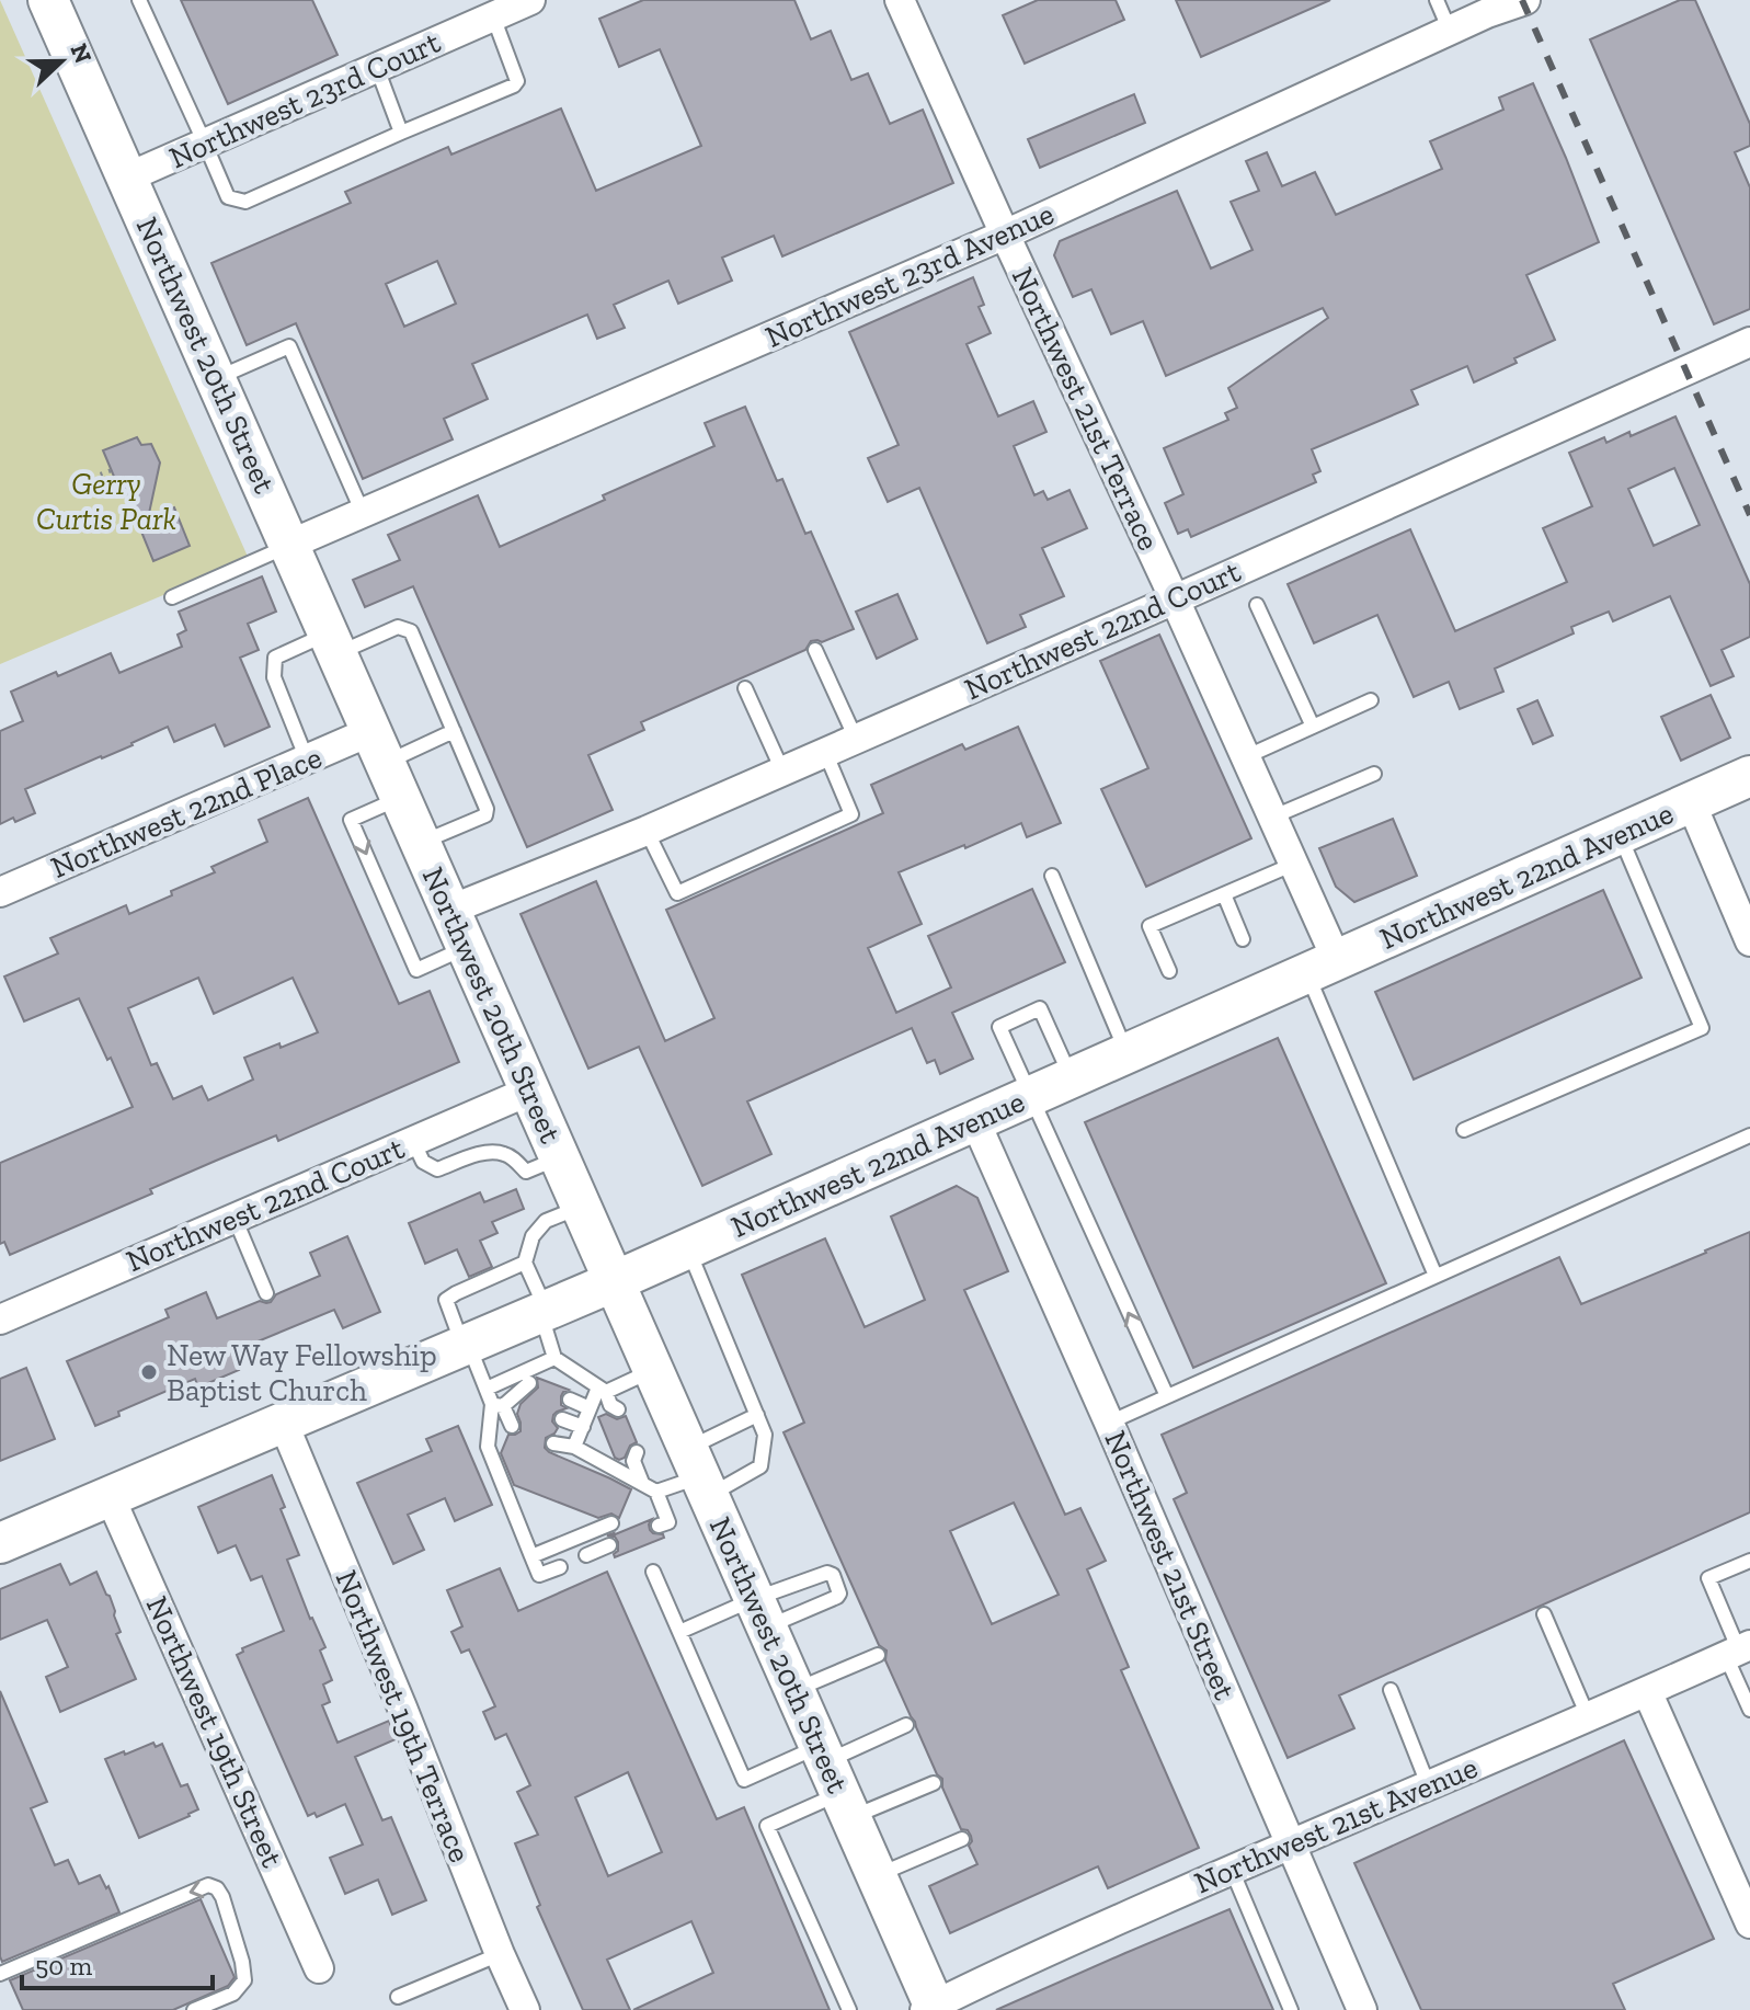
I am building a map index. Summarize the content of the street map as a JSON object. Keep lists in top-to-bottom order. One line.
{"streets":{"main road":["Northwest 20th Street","Northwest 22nd Avenue"],"street":["Northwest 23rd Court","Northwest 23rd Avenue","Northwest 21st Terrace","Northwest 22nd Court","Northwest 22nd Place","Northwest 21st Street","Northwest 19th Terrace","Northwest 19th Street","Northwest 21st Avenue"]},"crossings":[["Northwest 23rd Court","Northwest 20th Street"],["Northwest 23rd Avenue","Northwest 20th Street"],["Northwest 23rd Avenue","Northwest 21st Terrace"],["Northwest 20th Street","Northwest 22nd Court"],["Northwest 20th Street","Northwest 22nd Place"],["Northwest 20th Street","Northwest 22nd Avenue"],["Northwest 20th Street","Northwest 21st Avenue"],["Northwest 21st Terrace","Northwest 22nd Court"],["Northwest 21st Terrace","Northwest 22nd Avenue"],["Northwest 22nd Avenue","Northwest 21st Street"],["Northwest 22nd Avenue","Northwest 19th Terrace"],["Northwest 22nd Avenue","Northwest 19th Street"],["Northwest 21st Street","Northwest 21st Avenue"]],"parks":["Gerry Curtis Park"],"places":["New Way Fellowship Baptist Church"],"scale_bar":"50 m","north":"right"}
